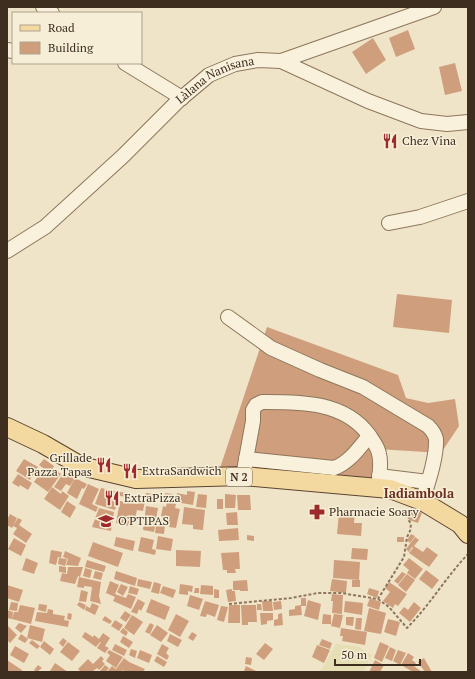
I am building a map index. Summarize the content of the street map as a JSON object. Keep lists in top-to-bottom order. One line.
{"streets":{"main road":["N 2"],"street":["Làlana Nanisana"]},"districts":["Iadiambola"],"places":{"restaurant":["Chez Vina","Grillade Pazza Tapas","ExtraSandwich","ExtraPizza"],"pharmacy":["Pharmacie Soary"],"school or university":["O'PTIPAS"]},"legend":["Road","Building"],"scale_bar":"50 m"}
